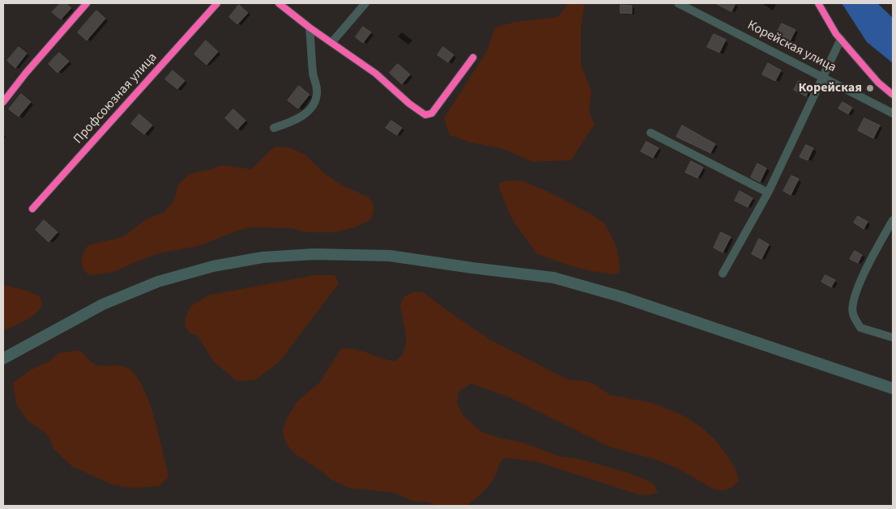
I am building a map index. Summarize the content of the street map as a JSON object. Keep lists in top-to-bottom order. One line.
{"streets":{"street":["Корейская улица","Профсоюзная улица"]},"places":["Корейская"]}
